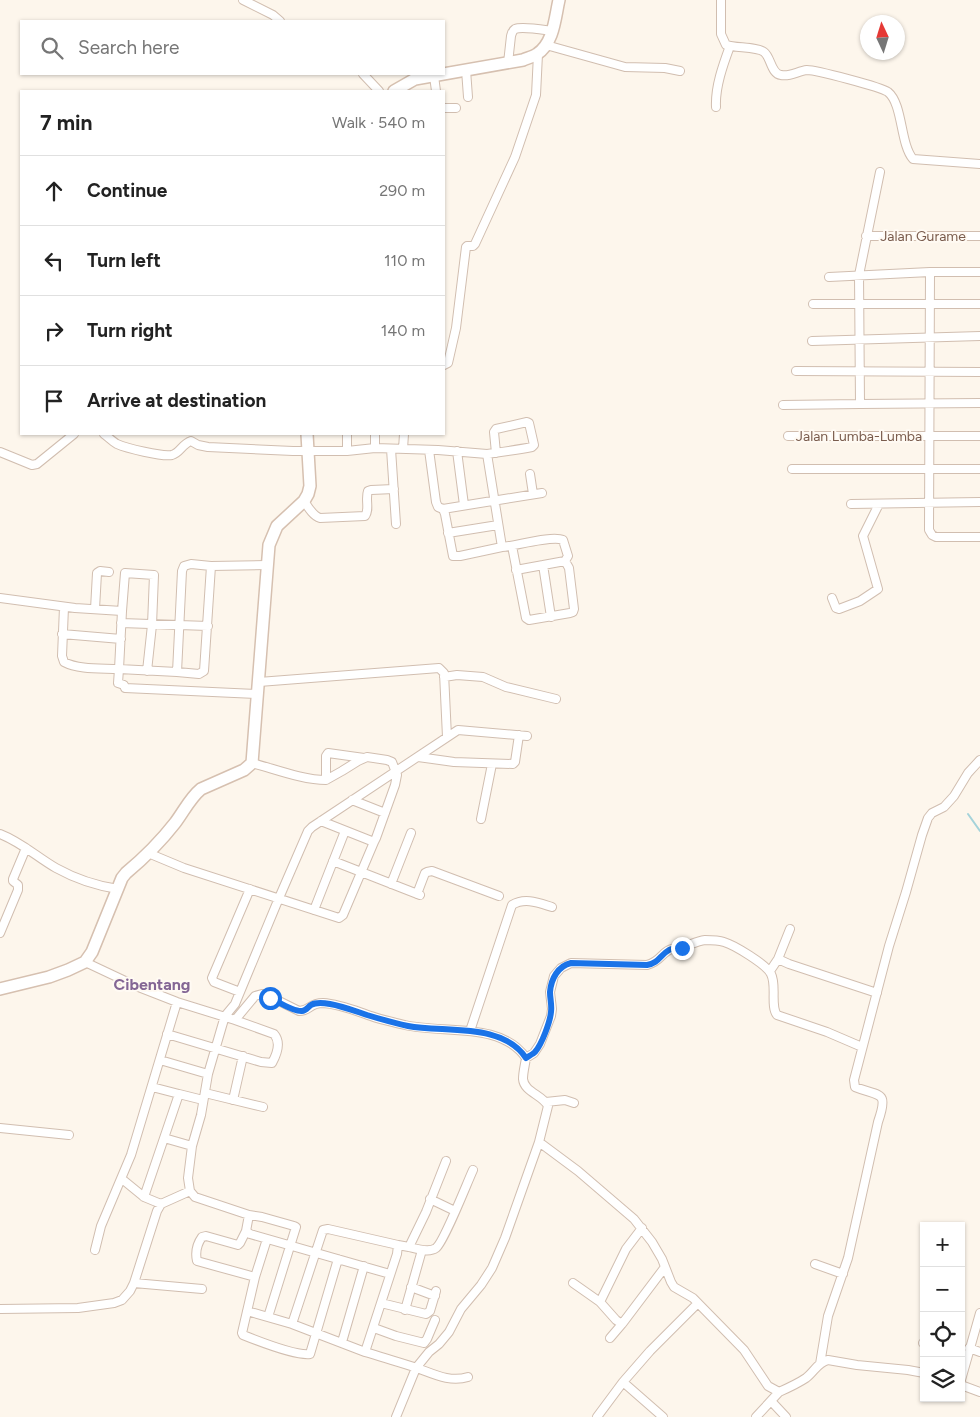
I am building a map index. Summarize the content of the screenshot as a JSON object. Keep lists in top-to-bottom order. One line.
{"streets":{"street":["Jalan Gurame","Jalan Lumba-Lumba"]},"districts":["Cibentang"],"north":"top","page":{"search":"Search here","heading":["7 min","Walk · 540 m"],"list":[["Continue","290 m"],["Turn left","110 m"],["Turn right","140 m"],"Arrive at destination"],"map_buttons":["+","−"]}}
